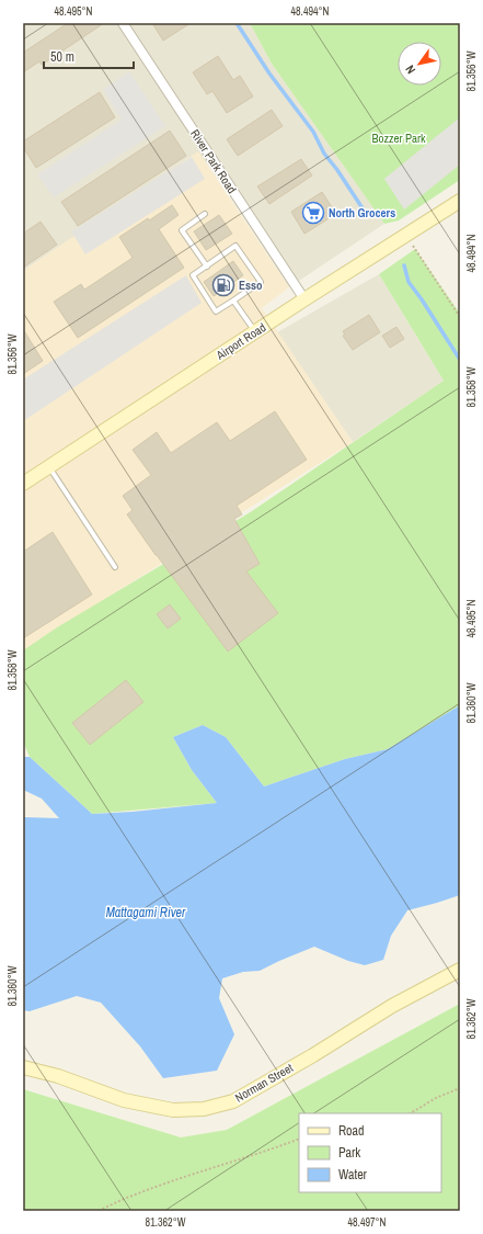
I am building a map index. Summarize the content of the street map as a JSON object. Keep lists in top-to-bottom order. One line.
{"streets":{"main road":["Airport Road","Norman Street"],"street":["River Park Road"]},"crossings":[["River Park Road","Airport Road"]],"water":["Mattagami River"],"parks":["Bozzer Park"],"places":{"supermarket":["North Grocers"],"fuel station":["Esso"]},"legend":["Road","Park","Water"],"scale_bar":"50 m","north":"bottom left","coordinates":["48.495°N","48.494°N","81.356°W","81.358°W","81.360°W","81.362°W","48.497°N"]}
